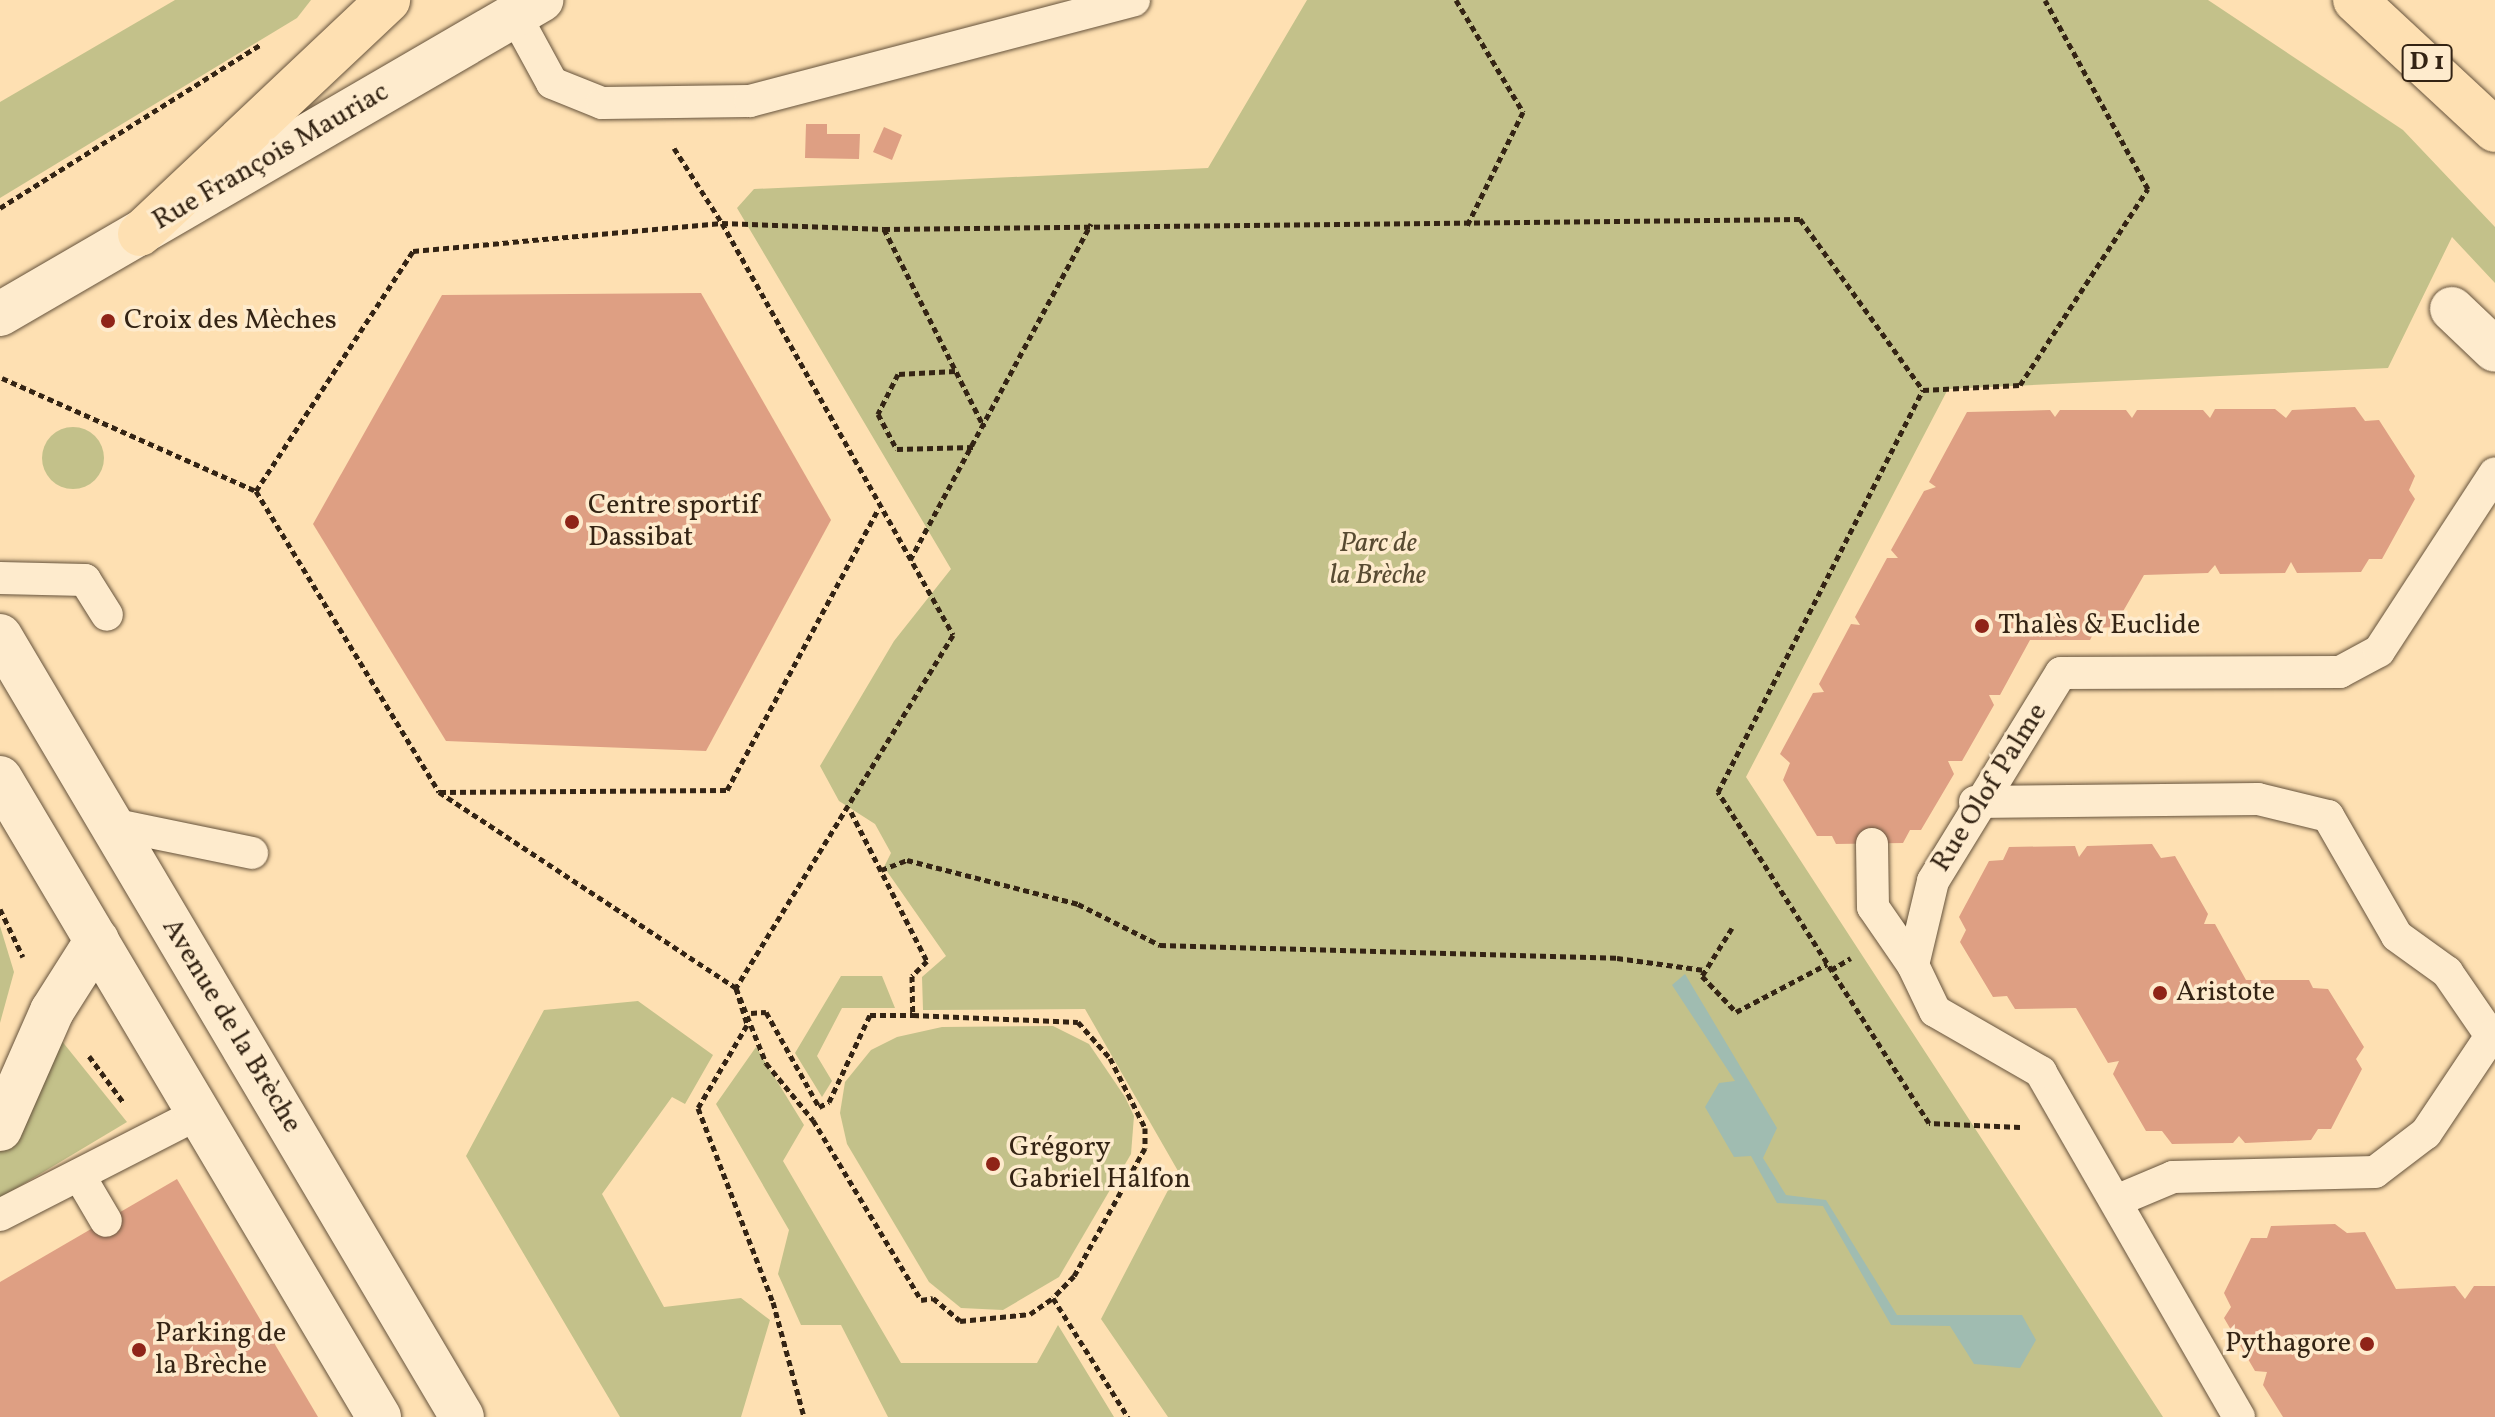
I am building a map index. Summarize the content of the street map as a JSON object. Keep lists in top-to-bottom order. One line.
{"streets":{"highway":["D 1"],"street":["Rue François Mauriac","Avenue de la Brèche"],"lane":["Rue Olof Palme"]},"parks":["Parc de la Brèche"],"places":["Croix des Mèches","Centre sportif Dassibat","Thalès & Euclide","Aristote","Grégory Gabriel Halfon","Pythagore","Parking de la Brèche"]}
